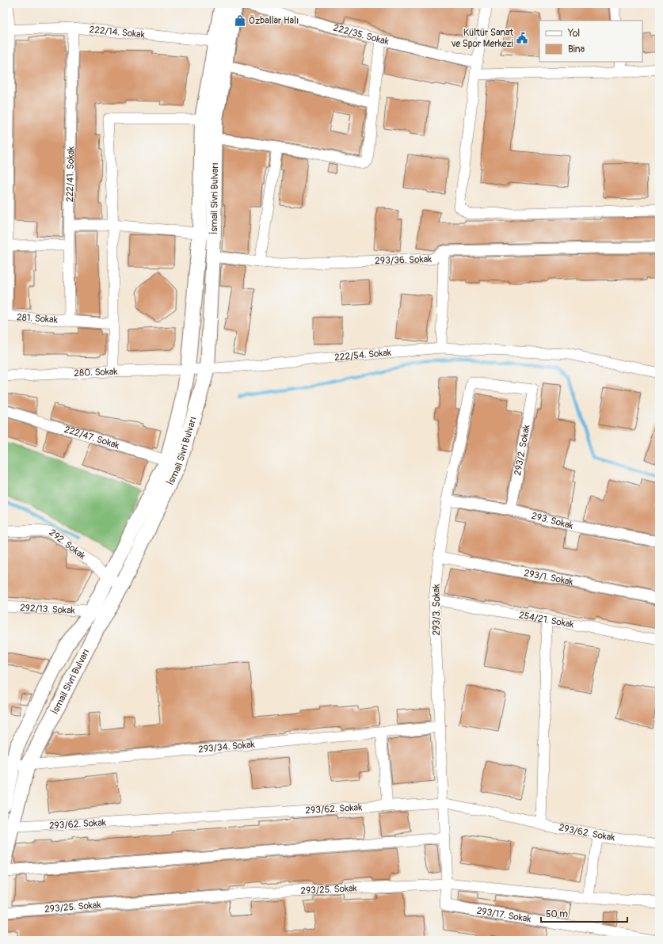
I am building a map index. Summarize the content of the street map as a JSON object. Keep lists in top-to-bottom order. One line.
{"streets":{"main road":["İsmail Sivri Bulvarı"],"street":["222/14. Sokak","222/35. Sokak","222/41. Sokak","293/36. Sokak","281. Sokak","222/54. Sokak","280. Sokak","222/47. Sokak","293/2. Sokak","293. Sokak","292. Sokak","293/1. Sokak","292/13. Sokak","293/3. Sokak","254/21. Sokak","293/34. Sokak","293/62. Sokak","293/25. Sokak","293/17. Sokak"]},"crossings":[["222/14. Sokak","222/41. Sokak"],["222/14. Sokak","İsmail Sivri Bulvarı"],["222/41. Sokak","281. Sokak"],["İsmail Sivri Bulvarı","293/36. Sokak"],["İsmail Sivri Bulvarı","222/54. Sokak"],["İsmail Sivri Bulvarı","280. Sokak"],["İsmail Sivri Bulvarı","222/47. Sokak"],["İsmail Sivri Bulvarı","292. Sokak"],["İsmail Sivri Bulvarı","292/13. Sokak"],["İsmail Sivri Bulvarı","293/34. Sokak"],["İsmail Sivri Bulvarı","293/62. Sokak"],["222/54. Sokak","280. Sokak"],["293/2. Sokak","293. Sokak"],["293/2. Sokak","293/3. Sokak"],["293. Sokak","293/3. Sokak"],["293/1. Sokak","293/3. Sokak"],["293/3. Sokak","254/21. Sokak"],["293/3. Sokak","293/34. Sokak"],["293/3. Sokak","293/62. Sokak"],["293/3. Sokak","293/25. Sokak"],["293/3. Sokak","293/17. Sokak"],["293/25. Sokak","293/17. Sokak"]],"places":{"shop":["Özballar Halı"],"public building":["Kültür Sanat ve Spor Merkezi"]},"legend":["Yol","Bina"],"scale_bar":"50 m"}
